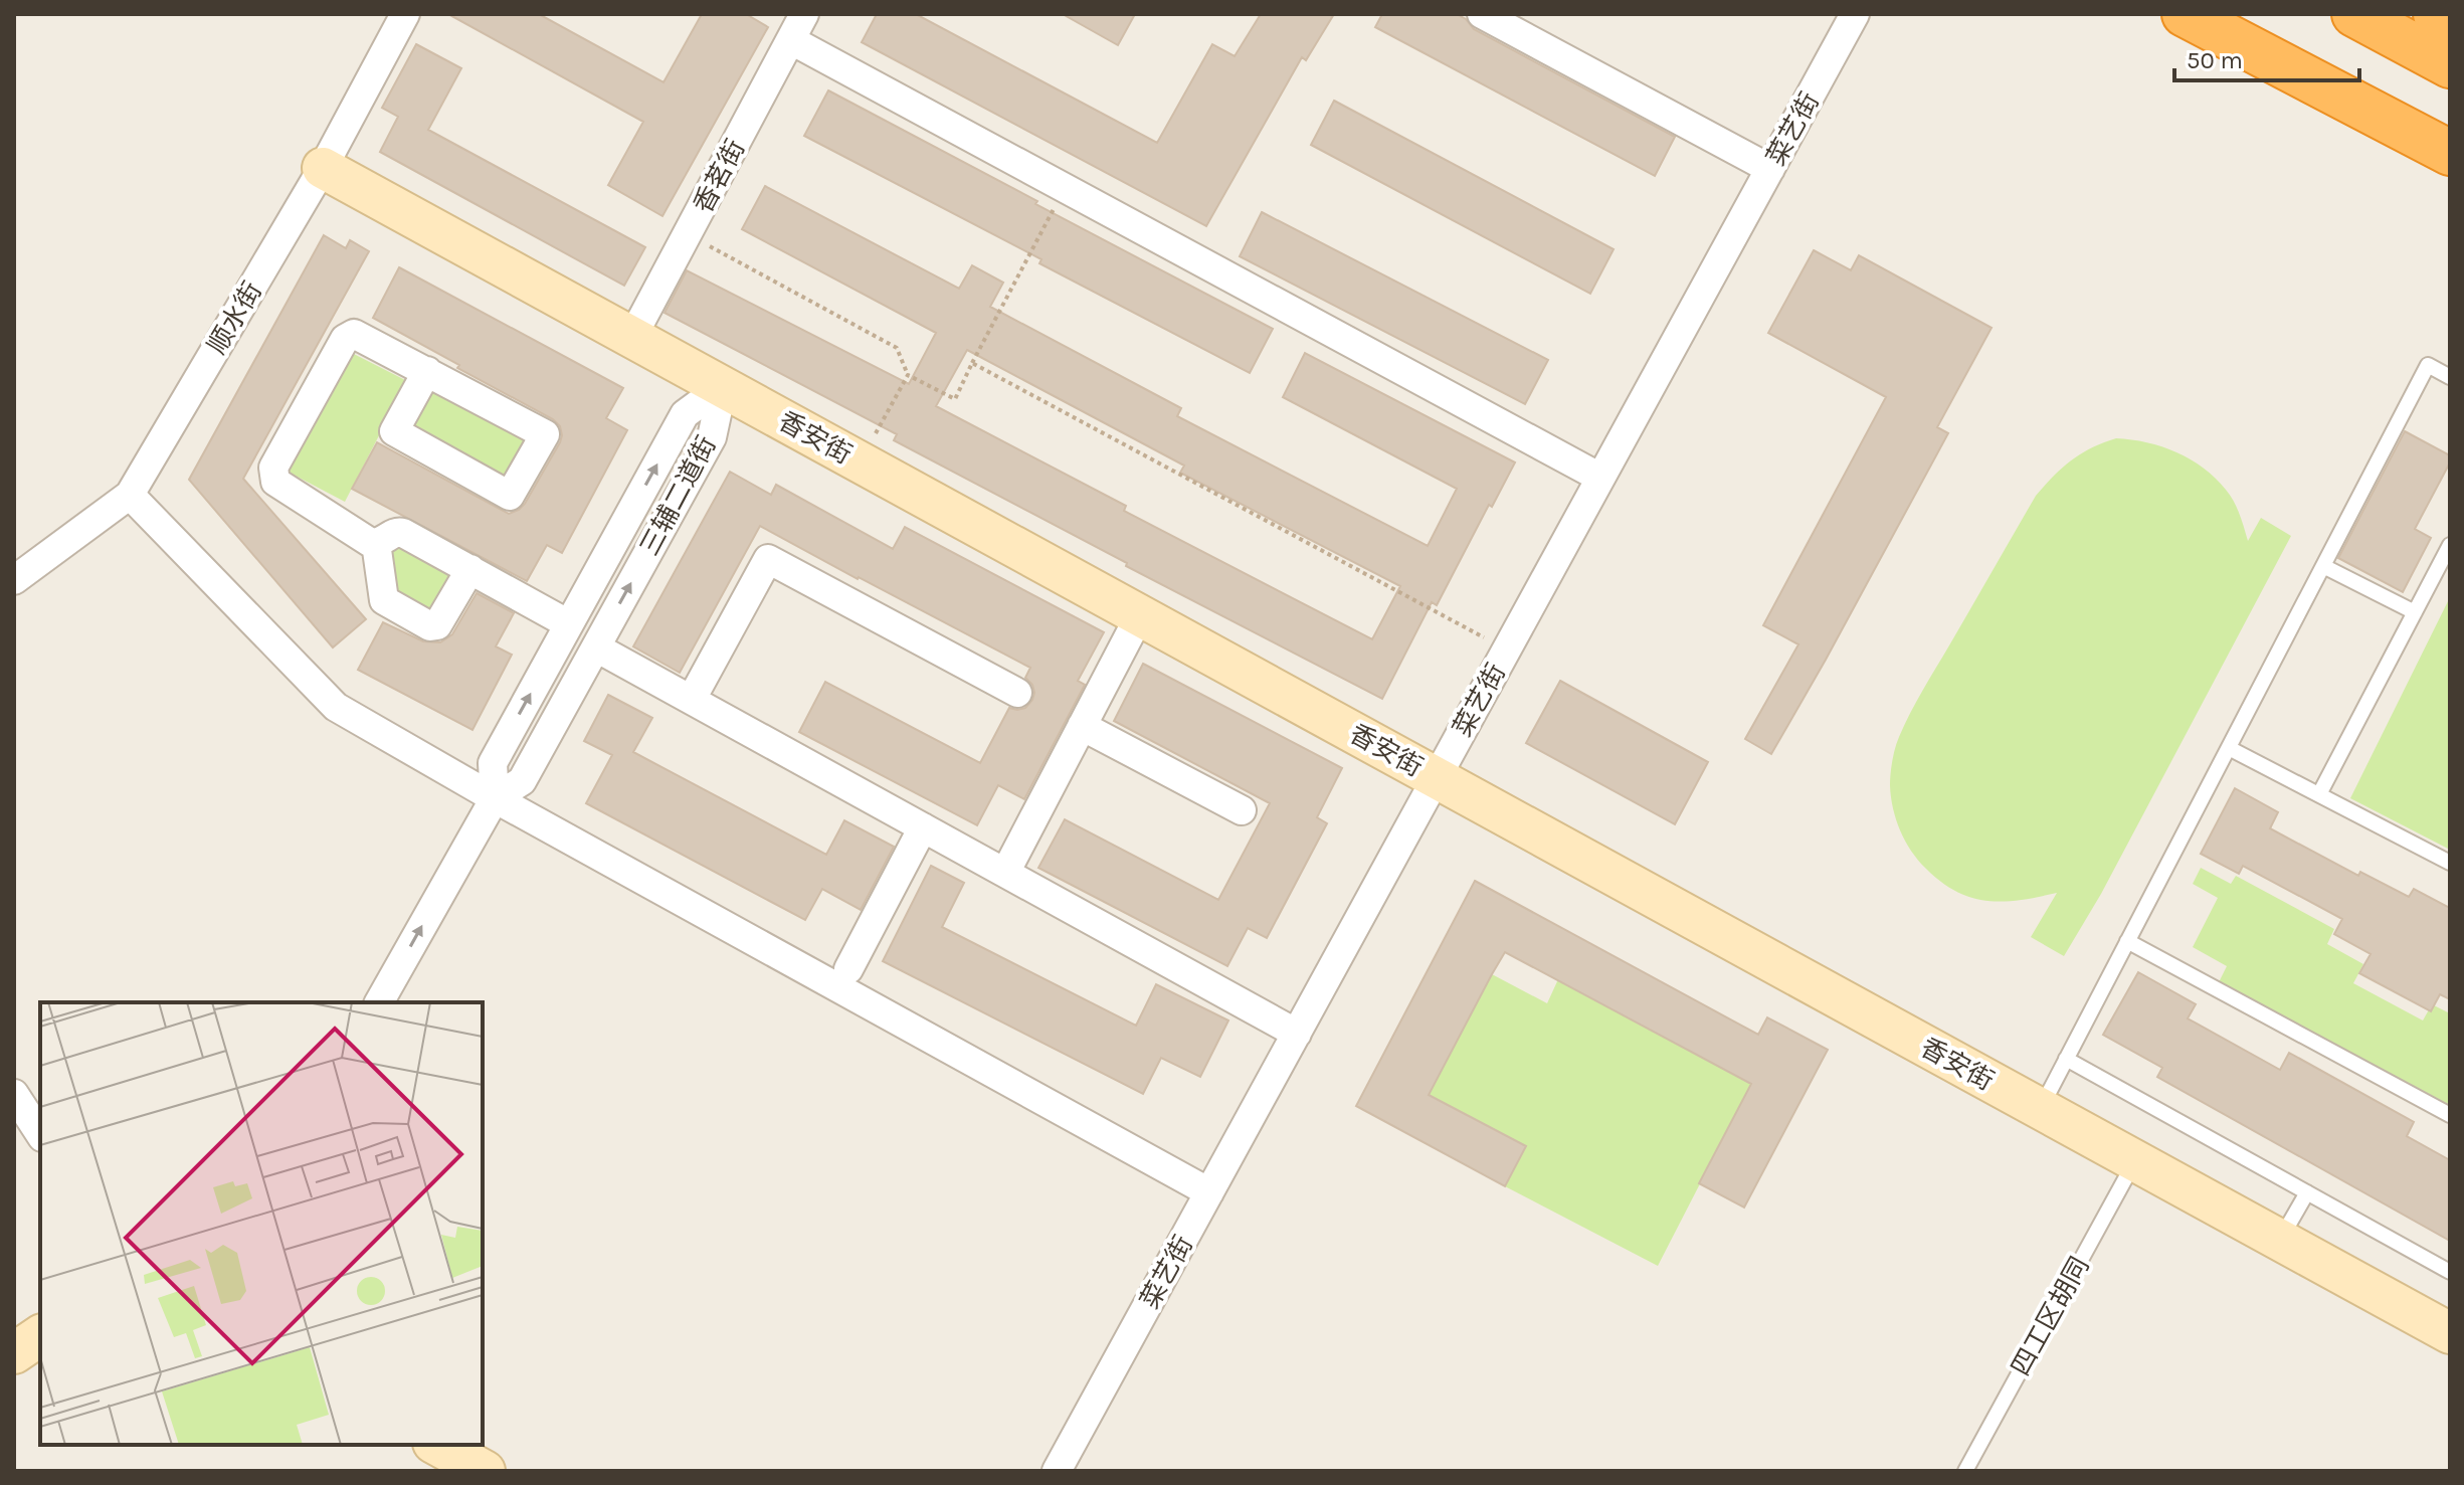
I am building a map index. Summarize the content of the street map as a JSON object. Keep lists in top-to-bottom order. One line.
{"streets":{"street":["菜艺街","香茗街","顺水街","香安街","三辅二道街"],"lane":["四工区胡同"]},"crossings":[["菜艺街","香安街"],["香茗街","香安街"],["顺水街","香安街"],["香安街","三辅二道街"],["香安街","四工区胡同"]],"one_way":["三辅二道街"],"scale_bar":"50 m"}
